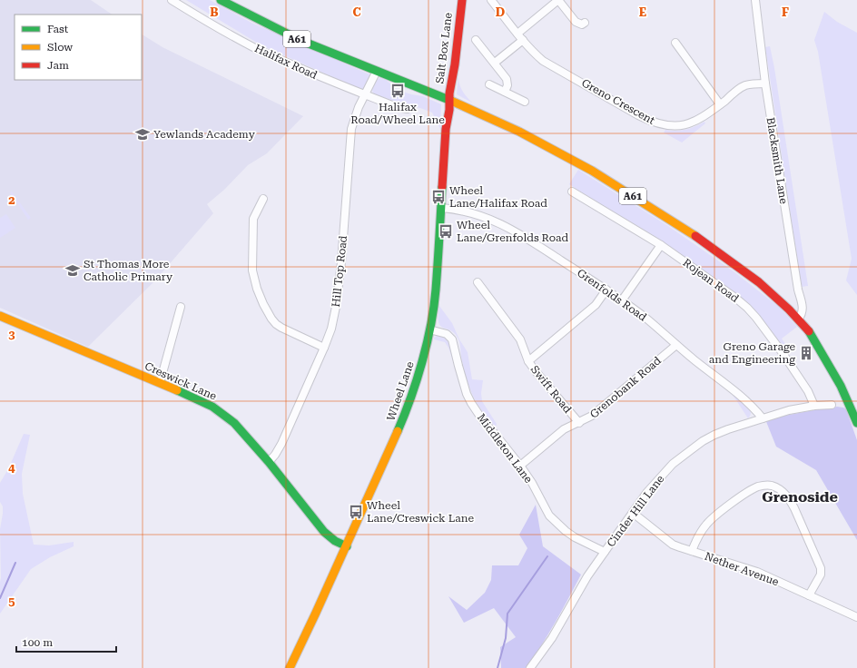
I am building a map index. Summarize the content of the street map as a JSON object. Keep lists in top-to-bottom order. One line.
{"streets":{"main road":["A61","Salt Box Lane","Creswick Lane","Wheel Lane"],"street":["Halifax Road","Greno Crescent","Blacksmith Lane","Hill Top Road","Rojean Road","Grenfolds Road","Grenobank Road","Swift Road","Middleton Lane","Cinder Hill Lane","Nether Avenue"]},"crossings":[["A61","Salt Box Lane"],["A61","Blacksmith Lane"],["A61","Hill Top Road"],["A61","Wheel Lane"],["Salt Box Lane","Wheel Lane"],["Halifax Road","Hill Top Road"],["Greno Crescent","Blacksmith Lane"],["Hill Top Road","Creswick Lane"],["Rojean Road","Cinder Hill Lane"],["Grenfolds Road","Grenobank Road"],["Grenfolds Road","Wheel Lane"],["Grenfolds Road","Cinder Hill Lane"],["Creswick Lane","Wheel Lane"],["Grenobank Road","Swift Road"],["Grenobank Road","Middleton Lane"],["Wheel Lane","Middleton Lane"],["Middleton Lane","Cinder Hill Lane"],["Cinder Hill Lane","Nether Avenue"]],"districts":["Grenoside"],"places":{"bus stop":["Halifax Road/Wheel Lane","Wheel Lane/Halifax Road","Wheel Lane/Grenfolds Road","Wheel Lane/Creswick Lane"],"school or university":["Yewlands Academy","St Thomas More Catholic Primary"],"building":["Greno Garage and Engineering"]},"legend":["Fast","Slow","Jam"],"scale_bar":"100 m","grid":{"columns":["B","C","D","E","F"],"rows":["2","3","4","5"]}}
